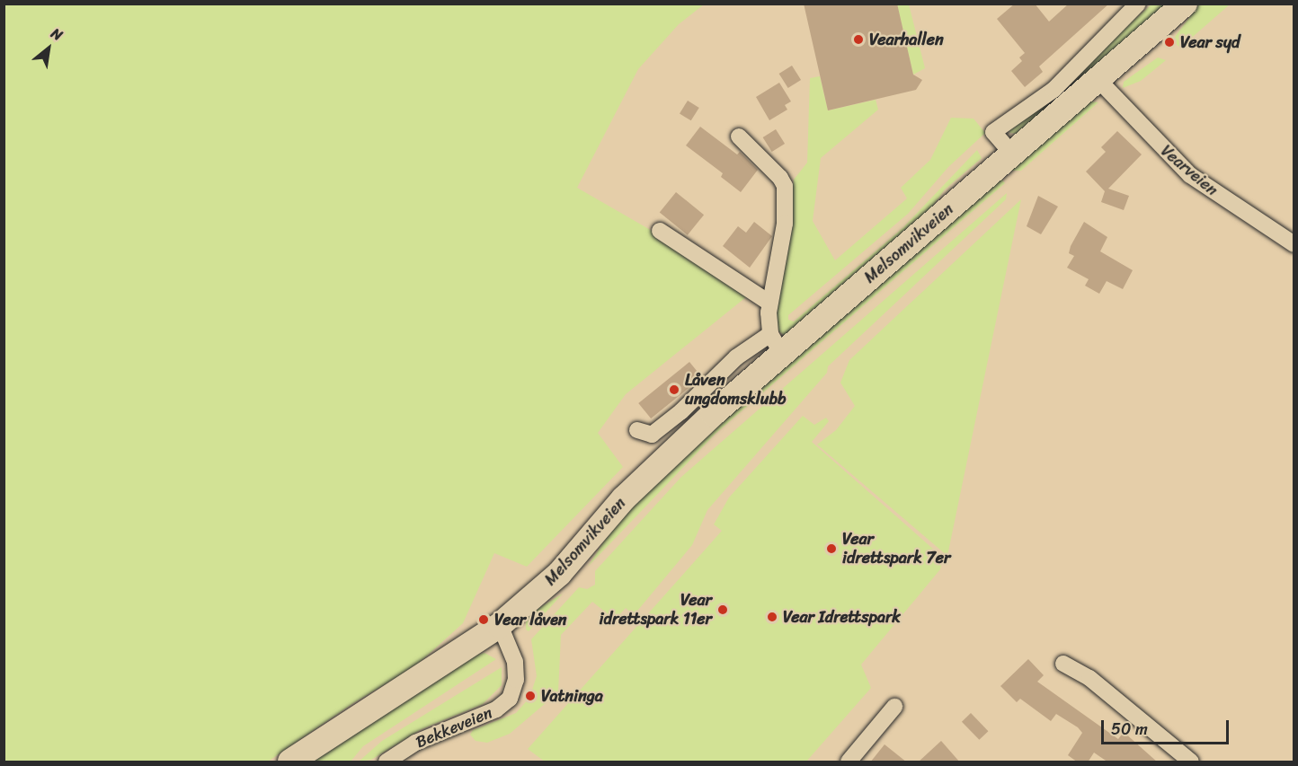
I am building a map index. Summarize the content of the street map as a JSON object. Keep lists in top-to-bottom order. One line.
{"streets":{"main road":["Melsomvikveien"],"street":["Vearveien","Bekkeveien"]},"crossings":[["Vearveien","Melsomvikveien"],["Melsomvikveien","Bekkeveien"]],"places":["Vearhallen","Vear syd","Låven ungdomsklubb","Vear idrettspark 7er","Vear idrettspark 11er","Vear Idrettspark","Vear låven","Vatninga"],"scale_bar":"50 m","north":"top right"}
